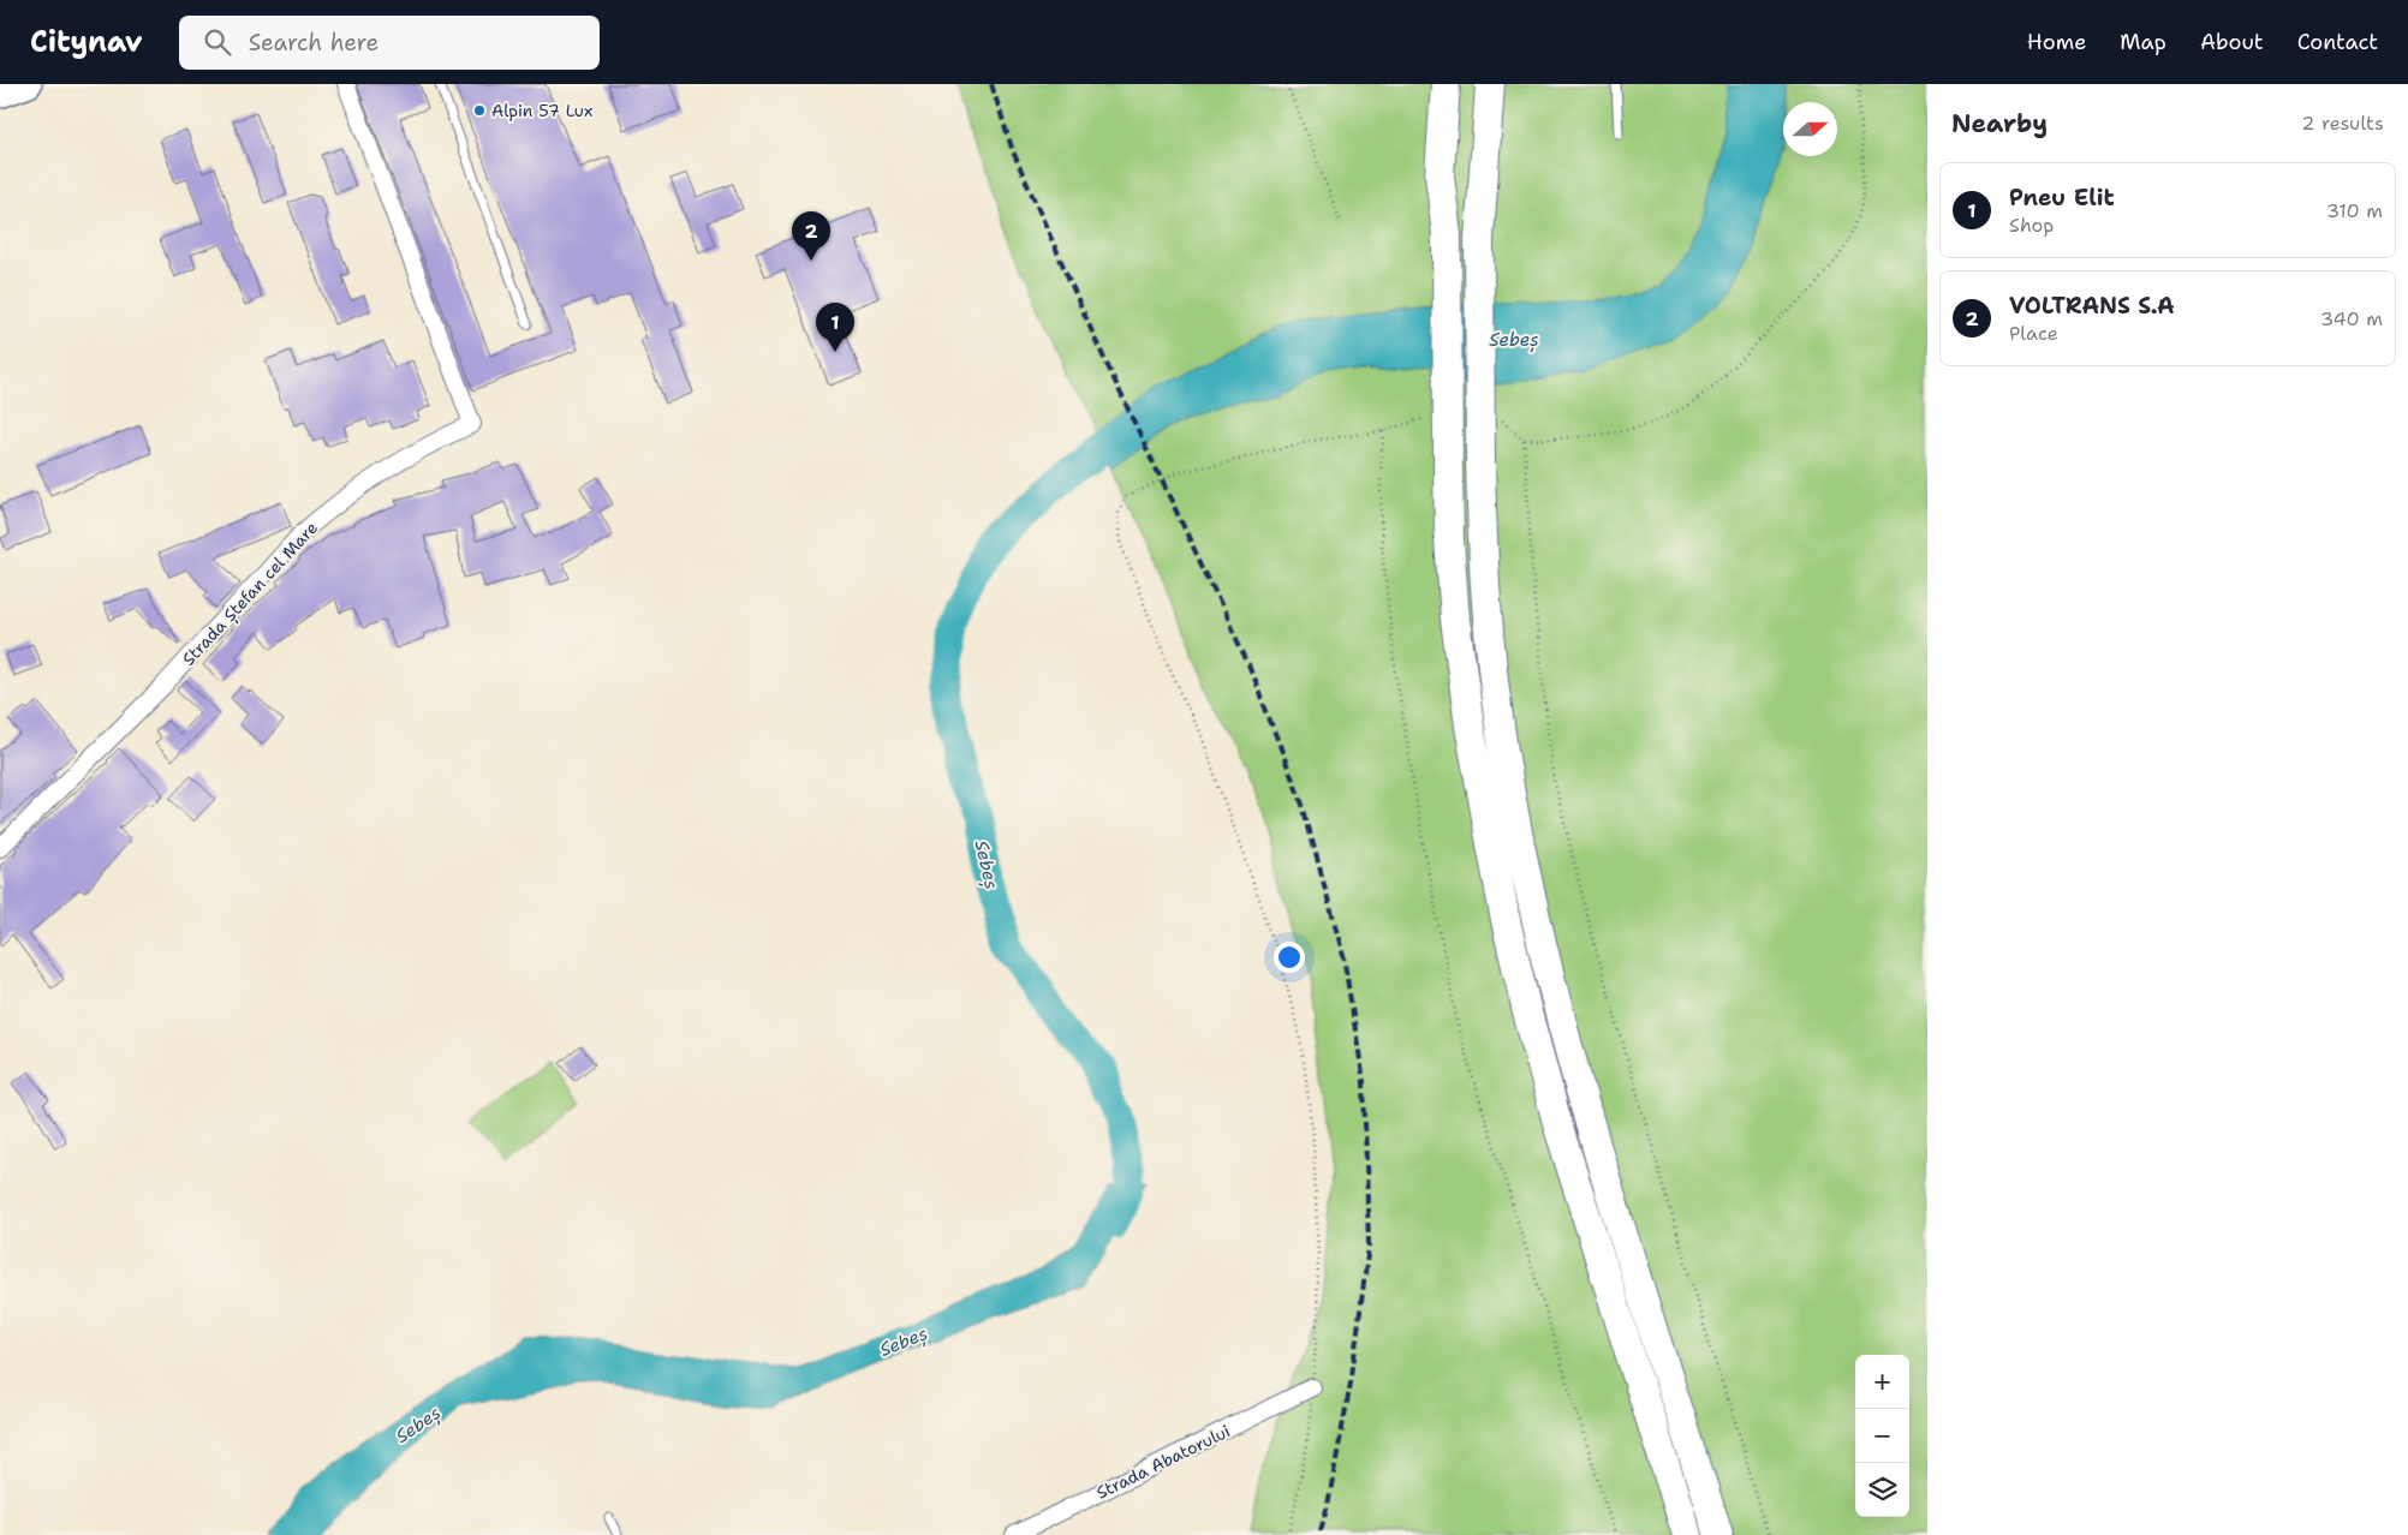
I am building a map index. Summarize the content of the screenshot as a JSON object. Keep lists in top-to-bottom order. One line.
{"streets":{"street":["Strada Ștefan cel Mare","Strada Abatorului"]},"water":["Sebeș"],"places":["Alpin 57 Lux"],"north":"right","page":{"header":"Citynav","search":"Search here","nav":["Home","Map","About","Contact"],"heading":["Nearby","2 results"],"list":[{"mark":"1","name":"Pneu Elit","note":"Shop","value":"310 m"},{"mark":"2","name":"VOLTRANS S.A","note":"Place","value":"340 m"}],"pins":["2","1"],"map_buttons":["+","−"]}}
